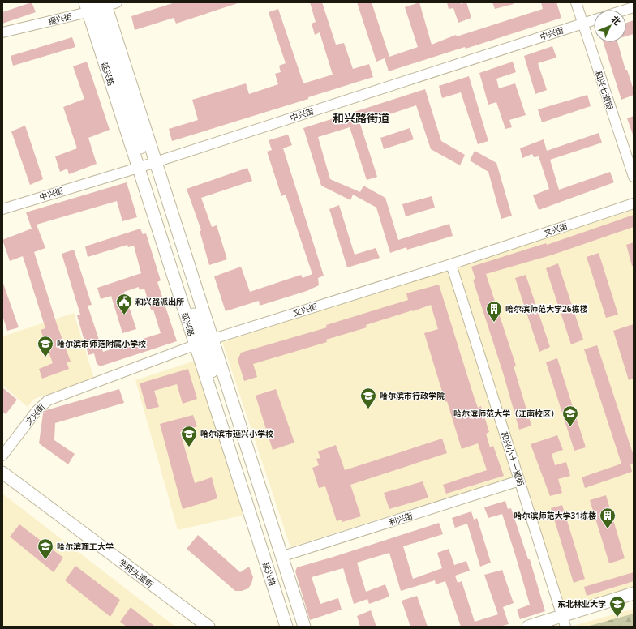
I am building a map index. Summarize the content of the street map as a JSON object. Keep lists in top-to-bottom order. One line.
{"streets":{"main road":["延兴路","学府头道街"],"street":["振兴街","中兴街","和兴七道街","文兴街","和兴小十一道街","利兴街"]},"crossings":[["振兴街","延兴路"],["中兴街","延兴路"],["中兴街","和兴七道街"],["延兴路","文兴街"],["延兴路","利兴街"],["文兴街","和兴小十一道街"],["和兴小十一道街","利兴街"]],"districts":["和兴路街道"],"places":{"public building":["和兴路派出所"],"building":["哈尔滨师范大学26栋楼","哈尔滨师范大学31栋楼"],"school or university":["哈尔滨市师范附属小学校","哈尔滨市行政学院","哈尔滨师范大学（江南校区）","哈尔滨市延兴小学校","哈尔滨理工大学","东北林业大学"]},"north":"top right"}
